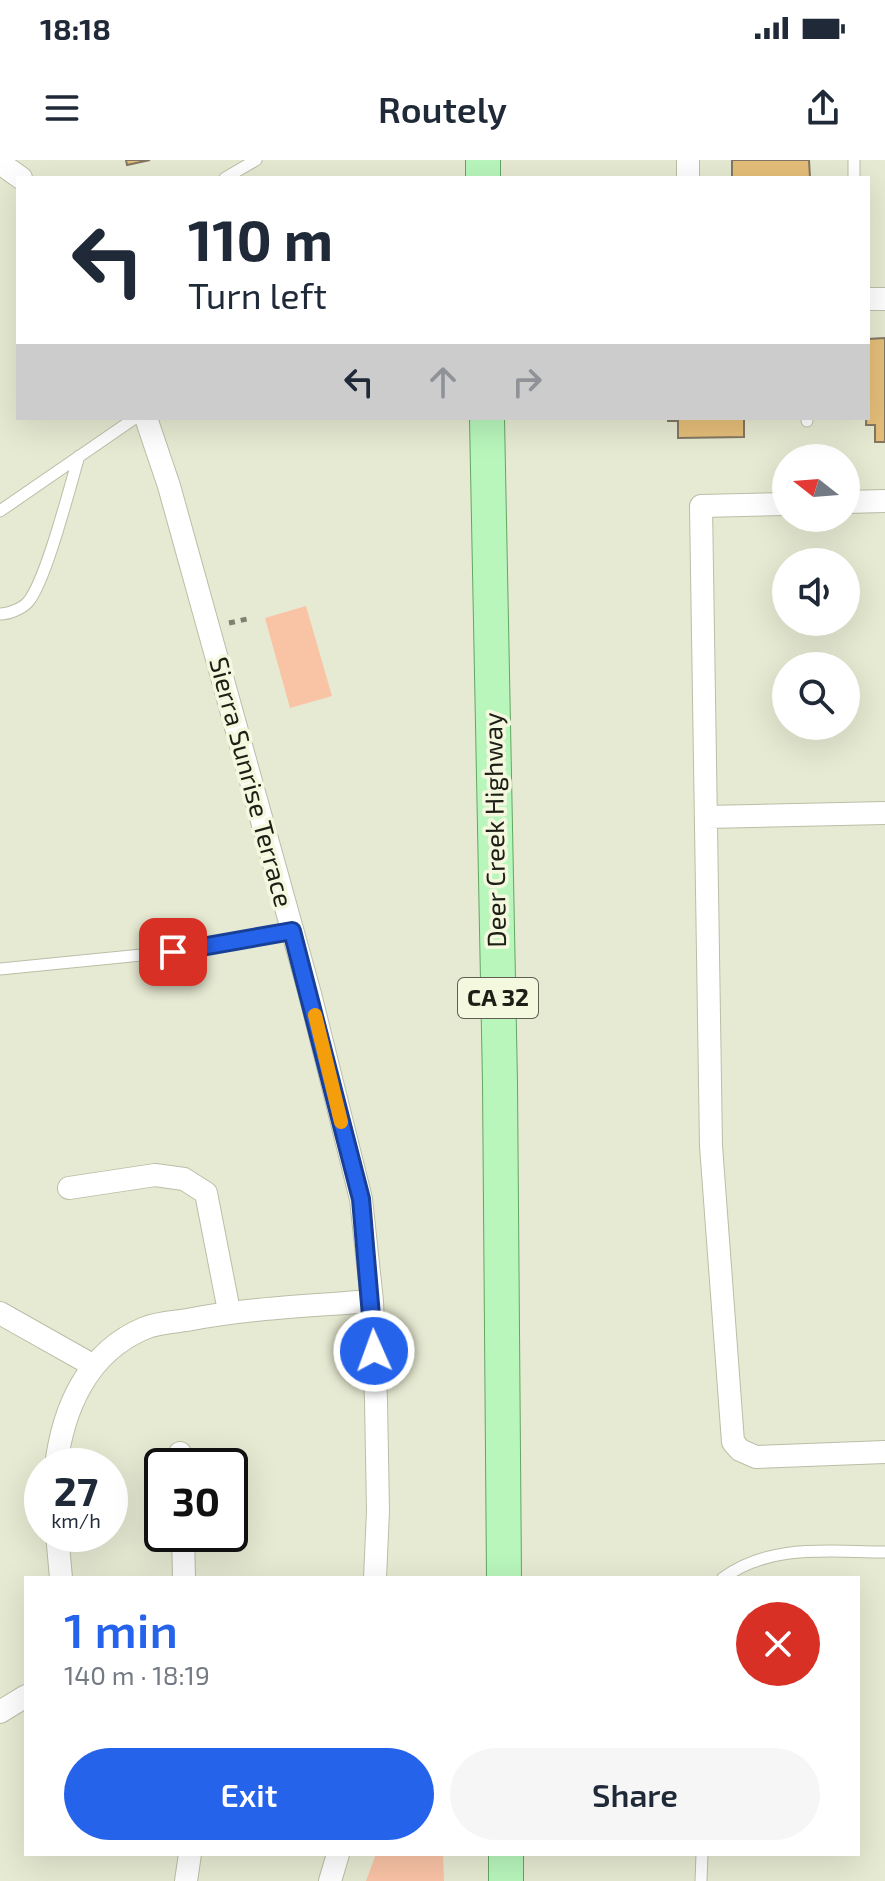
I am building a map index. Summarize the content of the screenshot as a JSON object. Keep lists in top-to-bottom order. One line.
{"streets":{"main road":["Deer Creek Highway","CA 32"],"street":["Sierra Sunrise Terrace"]},"north":"left","page":{"status":"18:18","header":"Routely","turn":["110 m","Turn left"],"speed":"27 km/h","limit":"30","heading":["1 min","140 m · 18:19"],"buttons":["Exit","Share"]}}
